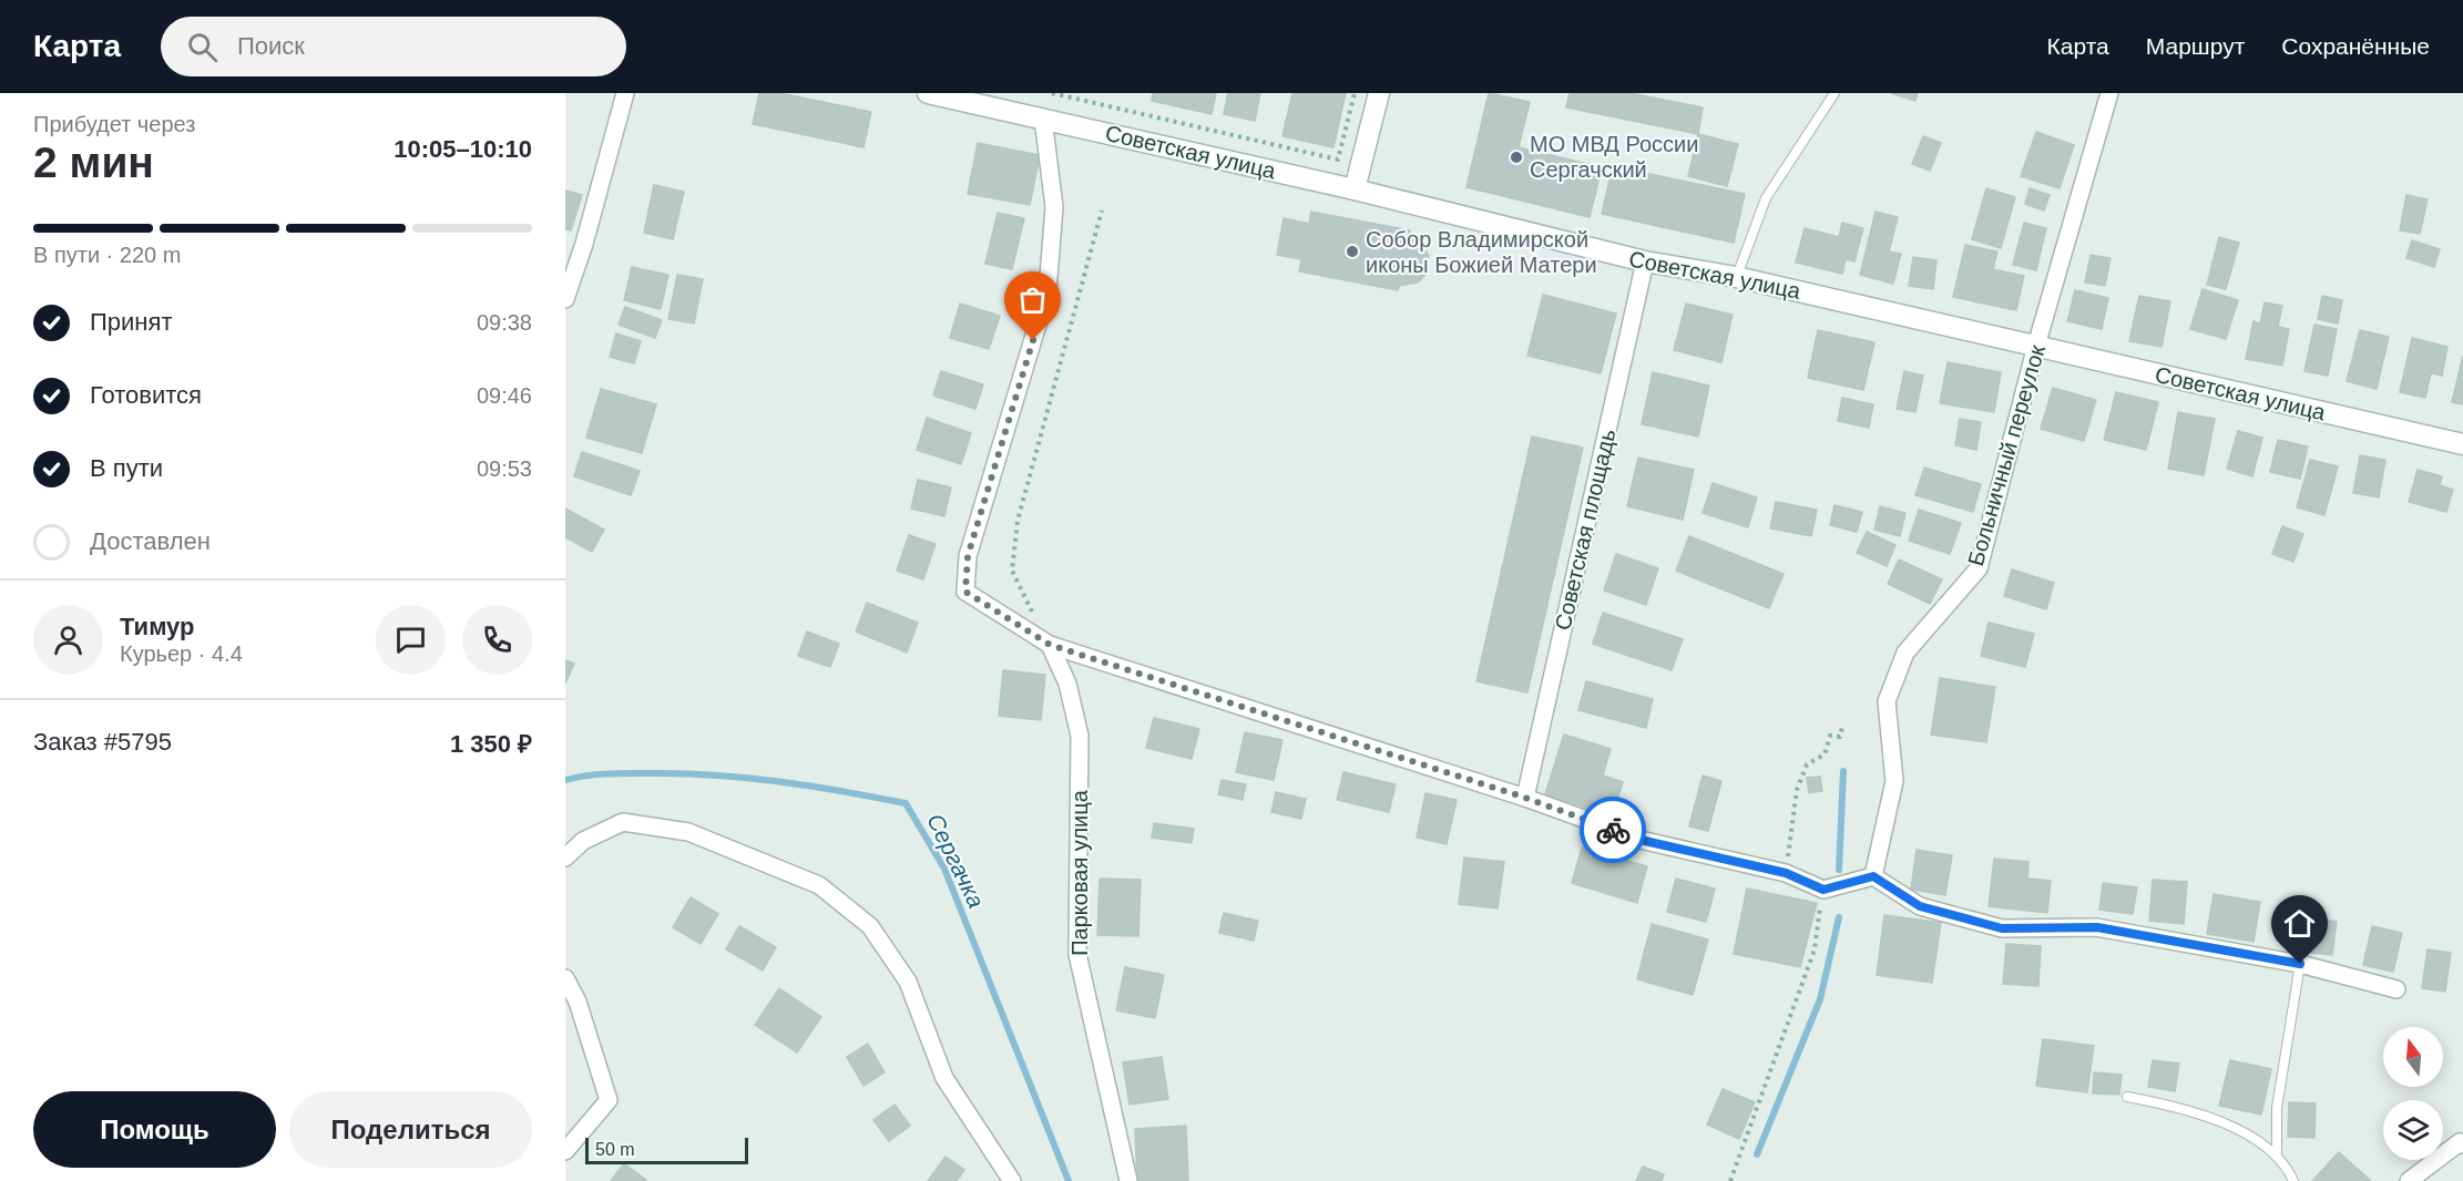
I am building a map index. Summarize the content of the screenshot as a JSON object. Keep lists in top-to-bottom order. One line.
{"streets":{"main road":["Советская улица"],"street":["Больничный переулок","Советская площадь","Парковая улица"]},"crossings":[["Советская улица","Больничный переулок"],["Советская улица","Советская площадь"]],"water":["Сергачка"],"places":["МО МВД России Сергачский","Собор Владимирской иконы Божией Матери"],"scale_bar":"50 m","north":"top","page":{"header":"Карта","search":"Поиск","nav":["Карта","Маршрут","Сохранённые"],"heading":["2 мин","Прибудет через","10:05–10:10"],"panel":["Тимур","Курьер · 4.4","Заказ #5795","1 350 ₽"],"bar":"В пути · 220 m","list":[["Принят","09:38"],["Готовится","09:46"],["В пути","09:53"],"Доставлен"],"buttons":["Помощь","Поделиться"],"scale":"50 m"}}
